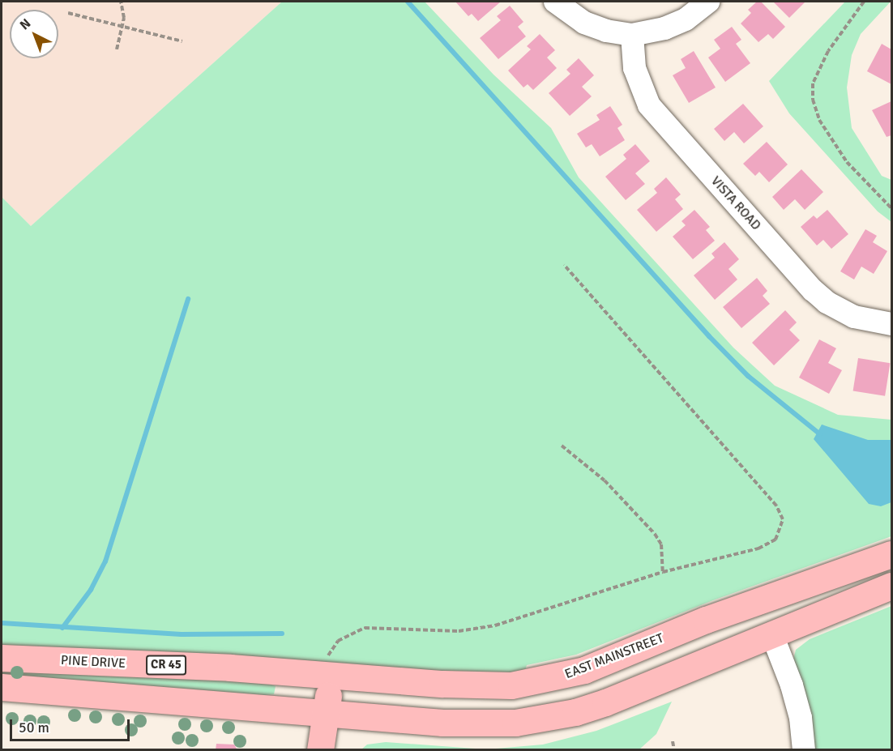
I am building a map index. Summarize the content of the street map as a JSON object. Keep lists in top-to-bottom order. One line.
{"streets":{"main road":["EAST MAINSTREET","PINE DRIVE","CR 45"],"street":["VISTA ROAD"]},"crossings":[["EAST MAINSTREET","PINE DRIVE"]],"scale_bar":"50 m","north":"top left"}
